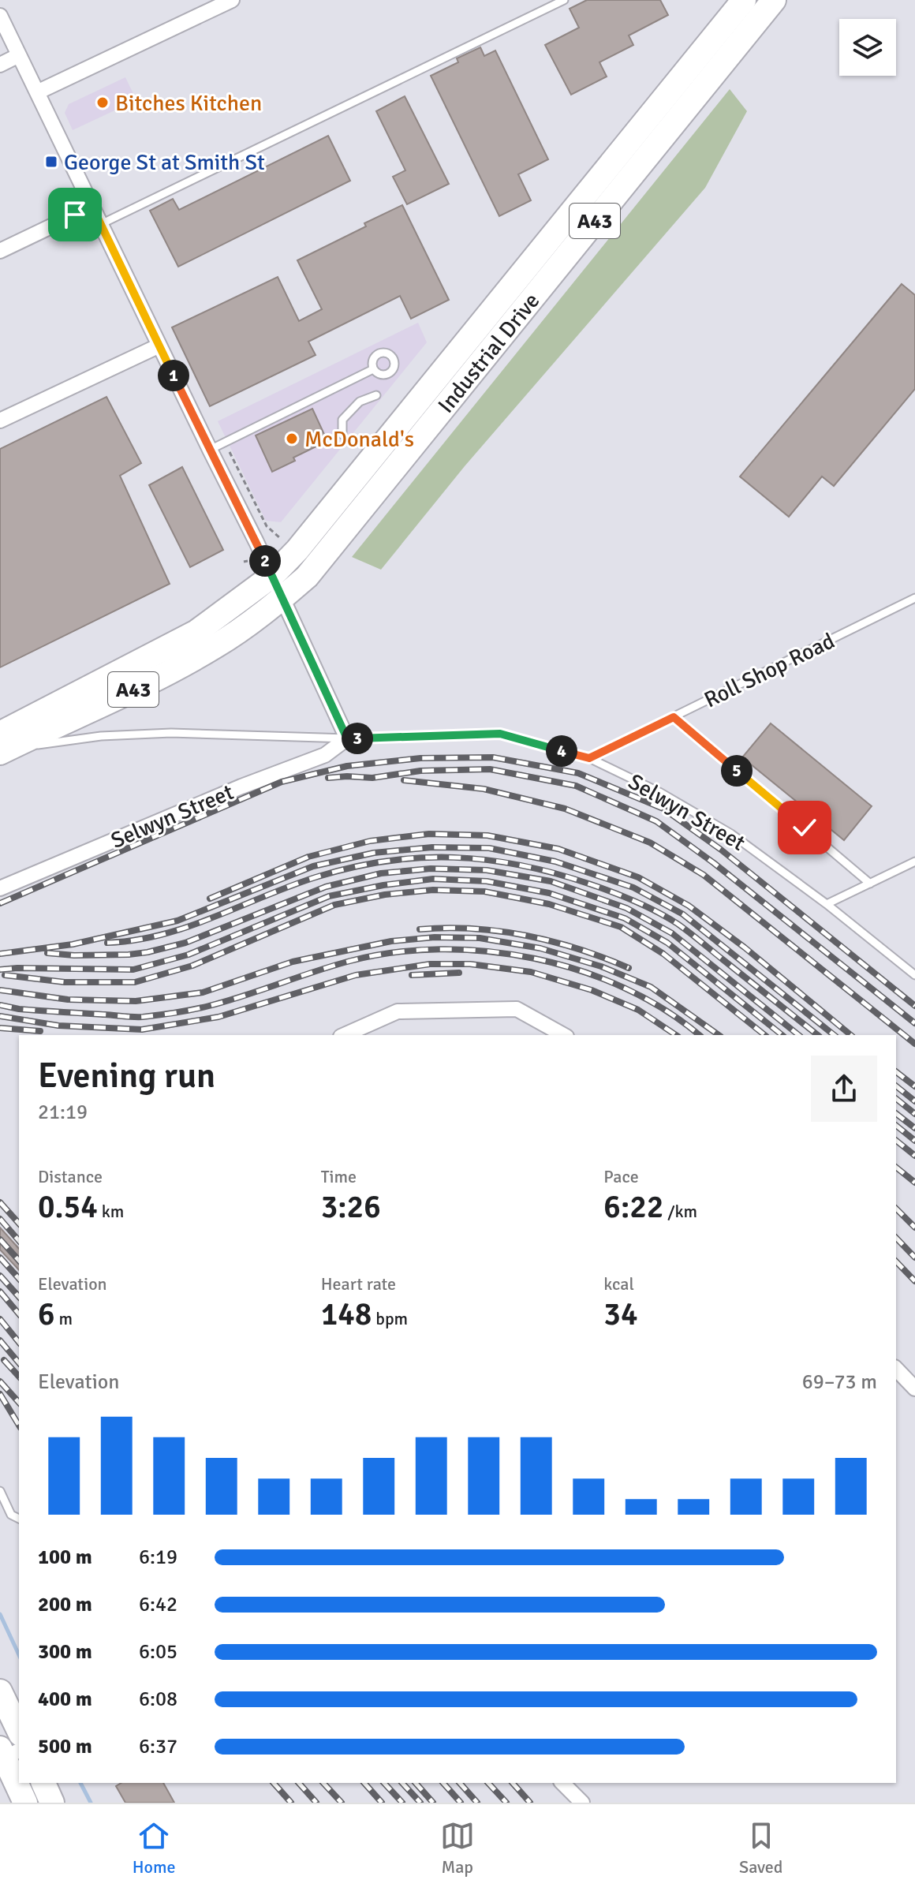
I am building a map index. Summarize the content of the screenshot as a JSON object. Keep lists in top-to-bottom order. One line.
{"streets":{"highway":["A43","Industrial Drive"],"street":["Selwyn Street"],"lane":["Roll Shop Road"]},"crossings":[["Roll Shop Road","Selwyn Street"]],"places":{"other":["Bitches Kitchen","McDonald's"],"transit":["George St at Smith St"]},"page":{"pins":["1","2","3","4","5"],"heading":["Evening run","21:19"],"stats":[["Distance","0.54 km"],["Time","3:26"],["Pace","6:22 /km"],["Elevation","6 m"],["Heart rate","148 bpm"],["kcal","34"]],"chart":["Elevation","69–73 m"],"list":[{"name":"100 m","note":"6:19"},{"name":"200 m","note":"6:42"},{"name":"300 m","note":"6:05"},{"name":"400 m","note":"6:08"},{"name":"500 m","note":"6:37"}],"tabs":["Home","Map","Saved"]}}
